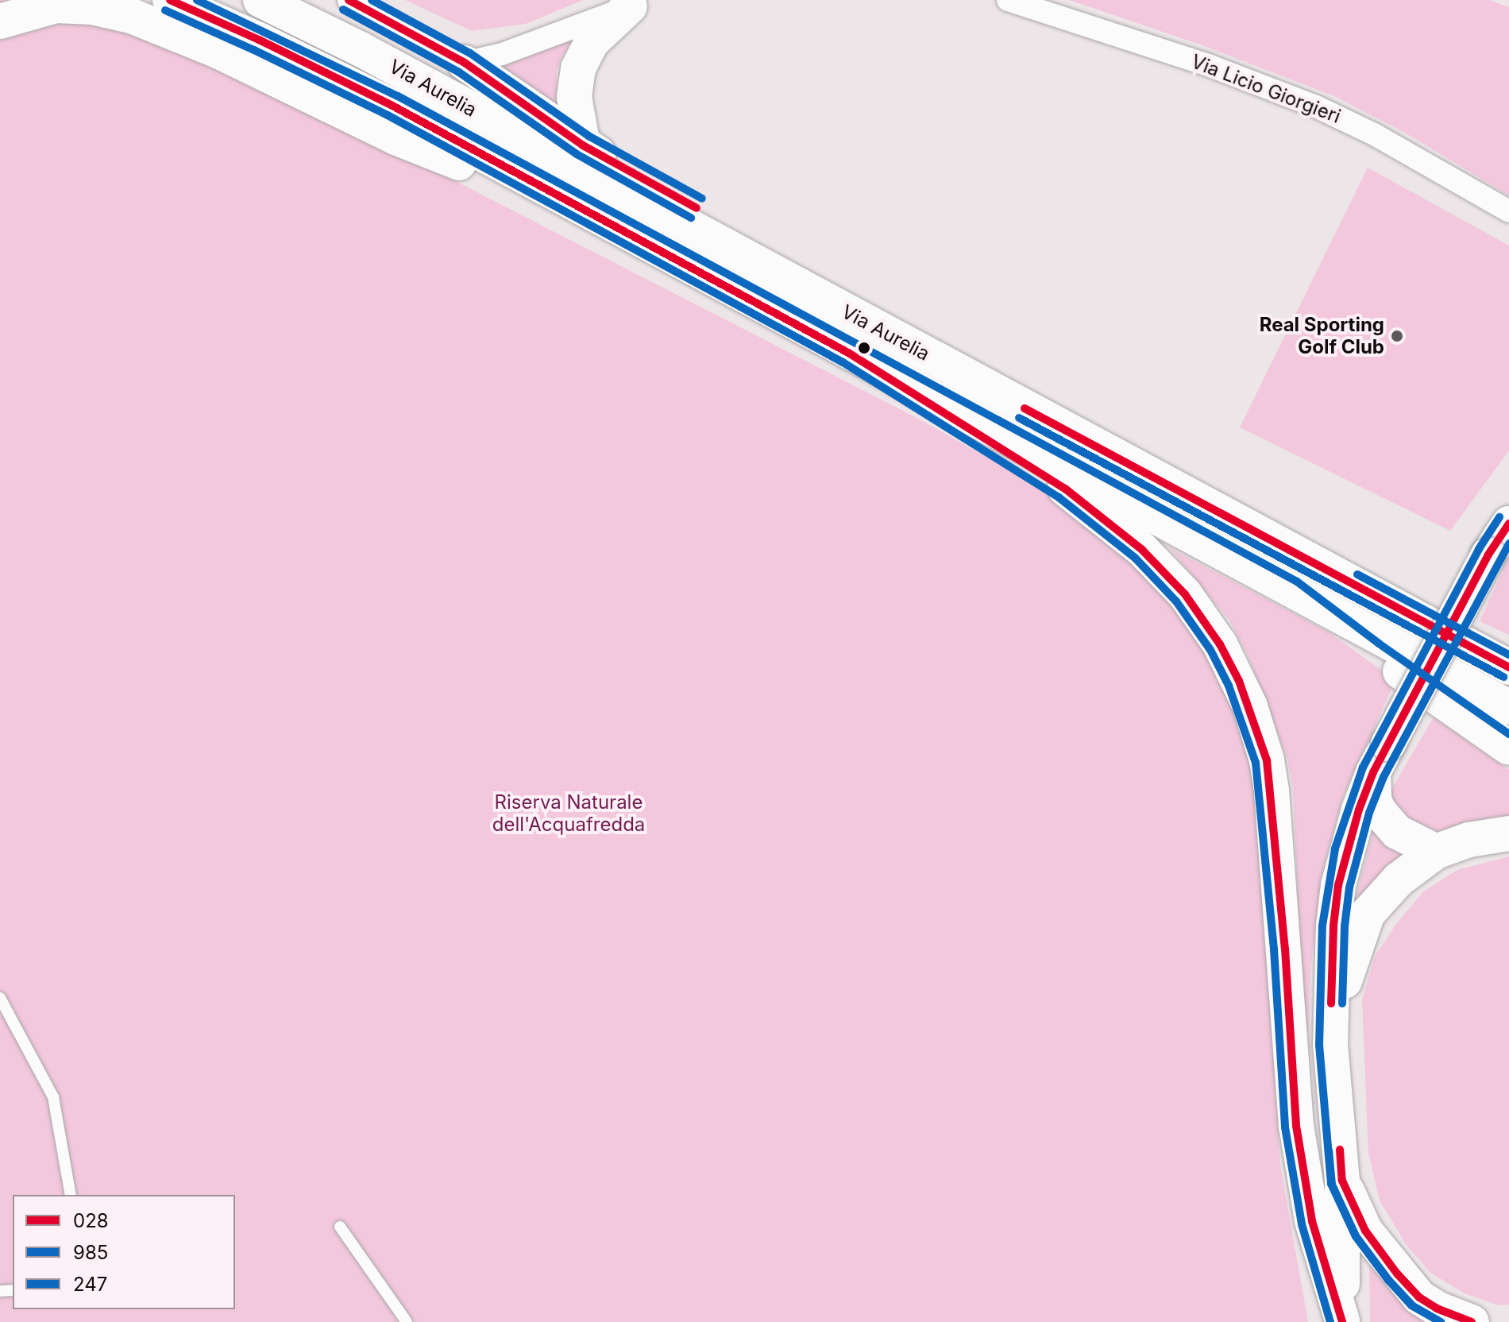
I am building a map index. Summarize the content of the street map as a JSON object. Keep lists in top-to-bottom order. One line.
{"streets":{"highway":["Via Aurelia"],"street":["Via Licio Giorgieri"]},"parks":["Riserva Naturale dell'Acquafredda"],"places":["Real Sporting Golf Club"],"lines":["transit line 028","transit line 247","transit line 985"],"legend":["028","985","247"]}
